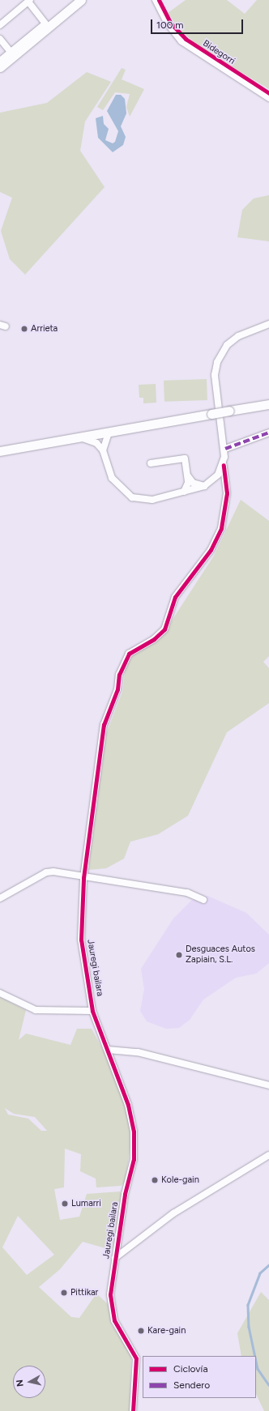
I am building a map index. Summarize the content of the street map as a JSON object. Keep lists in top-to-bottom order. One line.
{"streets":{"street":["Jauregi bailara"],"cycle path":["Bidegorri"]},"places":["Arrieta","Desguaces Autos Zapiain, S.L.","Kole-gain","Lumarri","Pittikar","Kare-gain"],"legend":["Ciclovía","Sendero"],"scale_bar":"100 m","north":"left"}
